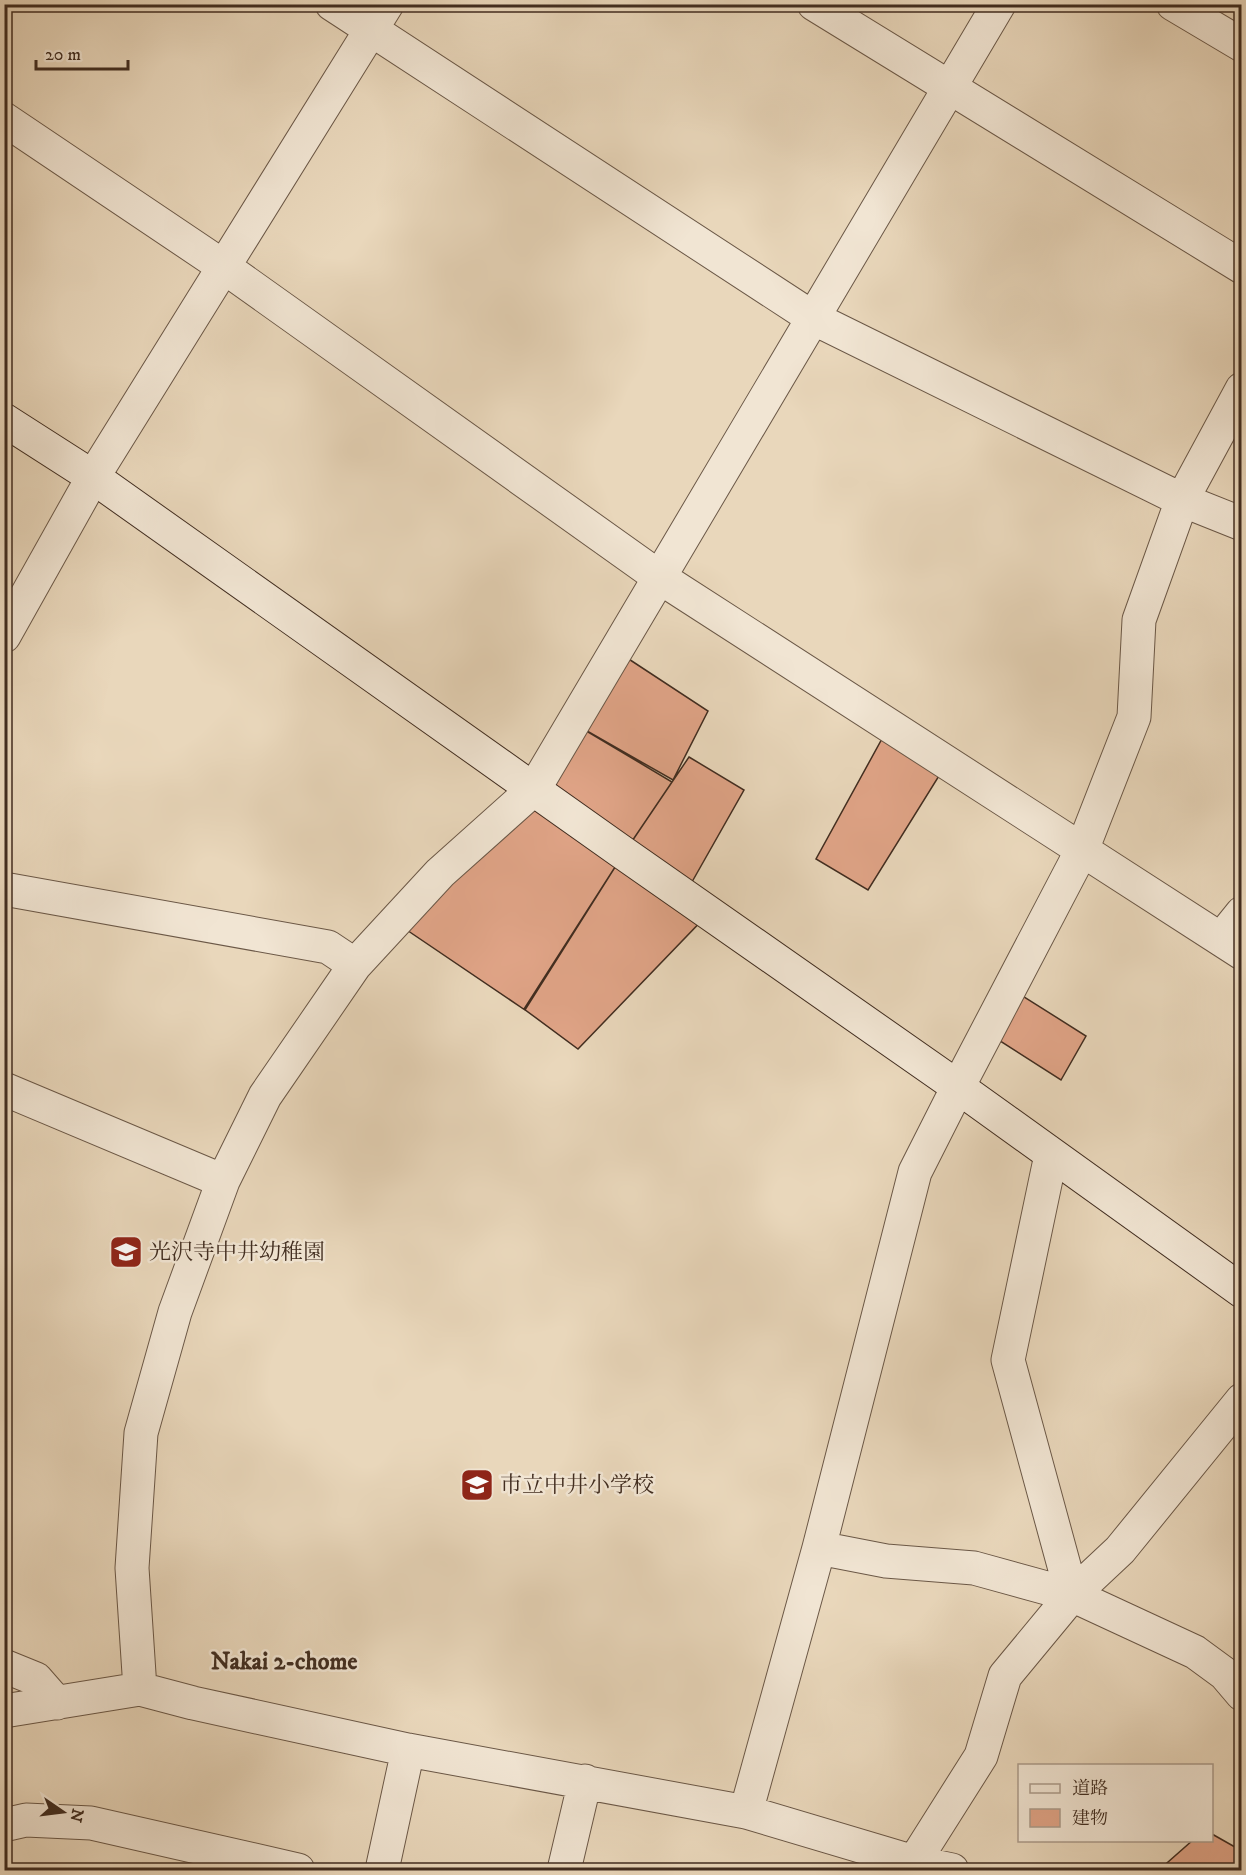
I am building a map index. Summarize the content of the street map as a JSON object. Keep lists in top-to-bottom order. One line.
{"districts":["Nakai 2-chome"],"places":{"school or university":["光沢寺中井幼稚園","市立中井小学校"]},"legend":["道路","建物"],"scale_bar":"20 m","north":"right"}
